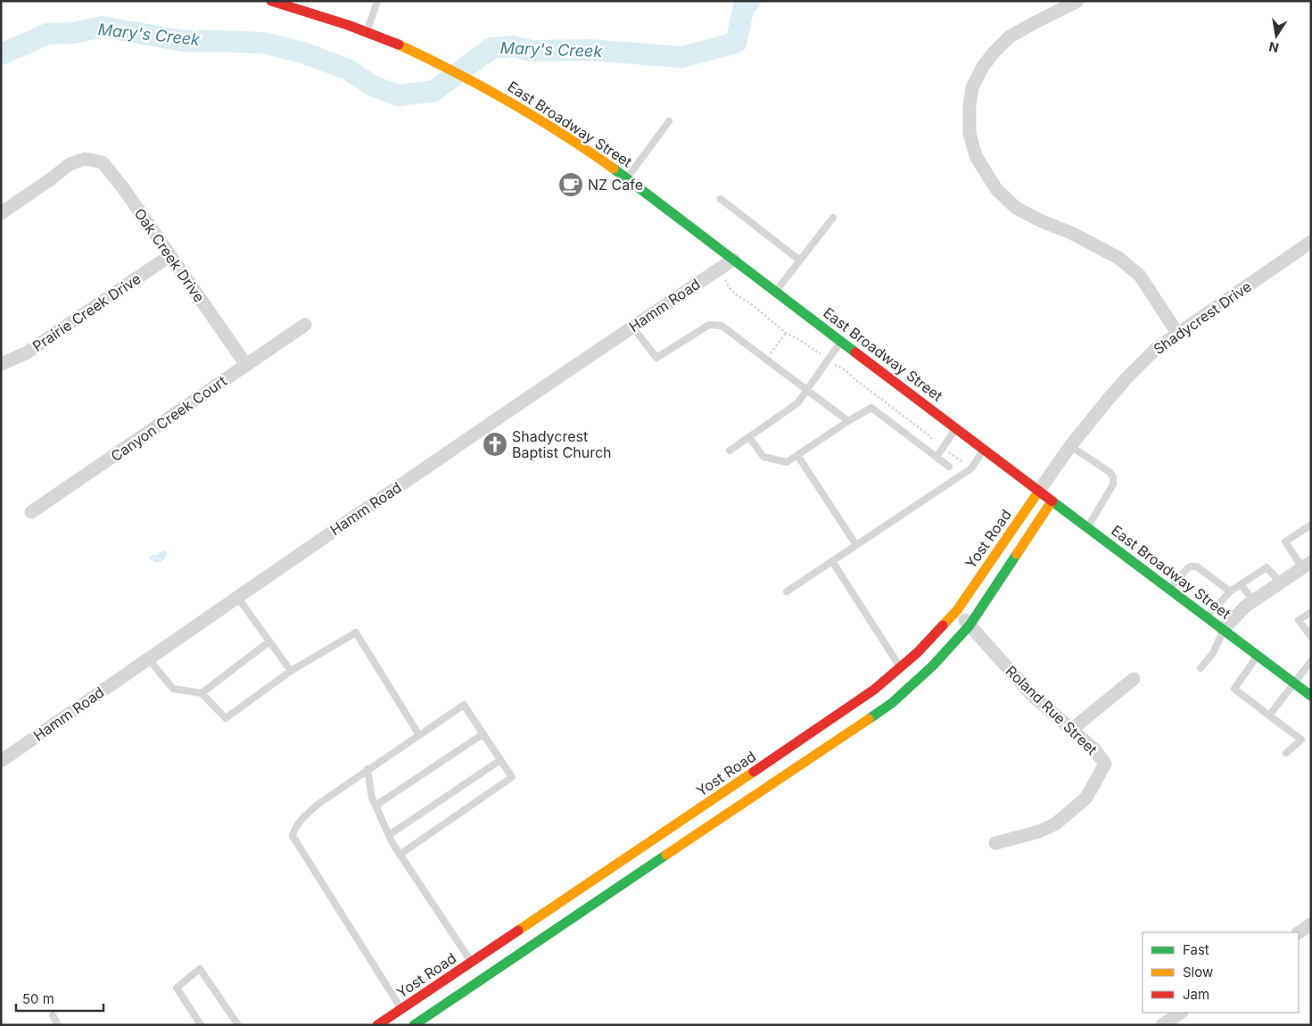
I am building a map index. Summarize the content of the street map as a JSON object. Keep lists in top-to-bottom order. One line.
{"streets":{"main road":["East Broadway Street","Yost Road"],"street":["Oak Creek Drive","Hamm Road","Prairie Creek Drive","Shadycrest Drive","Canyon Creek Court","Roland Rue Street"]},"crossings":[["East Broadway Street","Hamm Road"],["East Broadway Street","Shadycrest Drive"],["East Broadway Street","Yost Road"],["Oak Creek Drive","Prairie Creek Drive"],["Oak Creek Drive","Canyon Creek Court"],["Shadycrest Drive","Yost Road"],["Yost Road","Roland Rue Street"]],"water":["Mary's Creek"],"places":{"cafe":["NZ Cafe"],"church":["Shadycrest Baptist Church"]},"legend":["Fast","Slow","Jam"],"scale_bar":"50 m","north":"bottom"}
